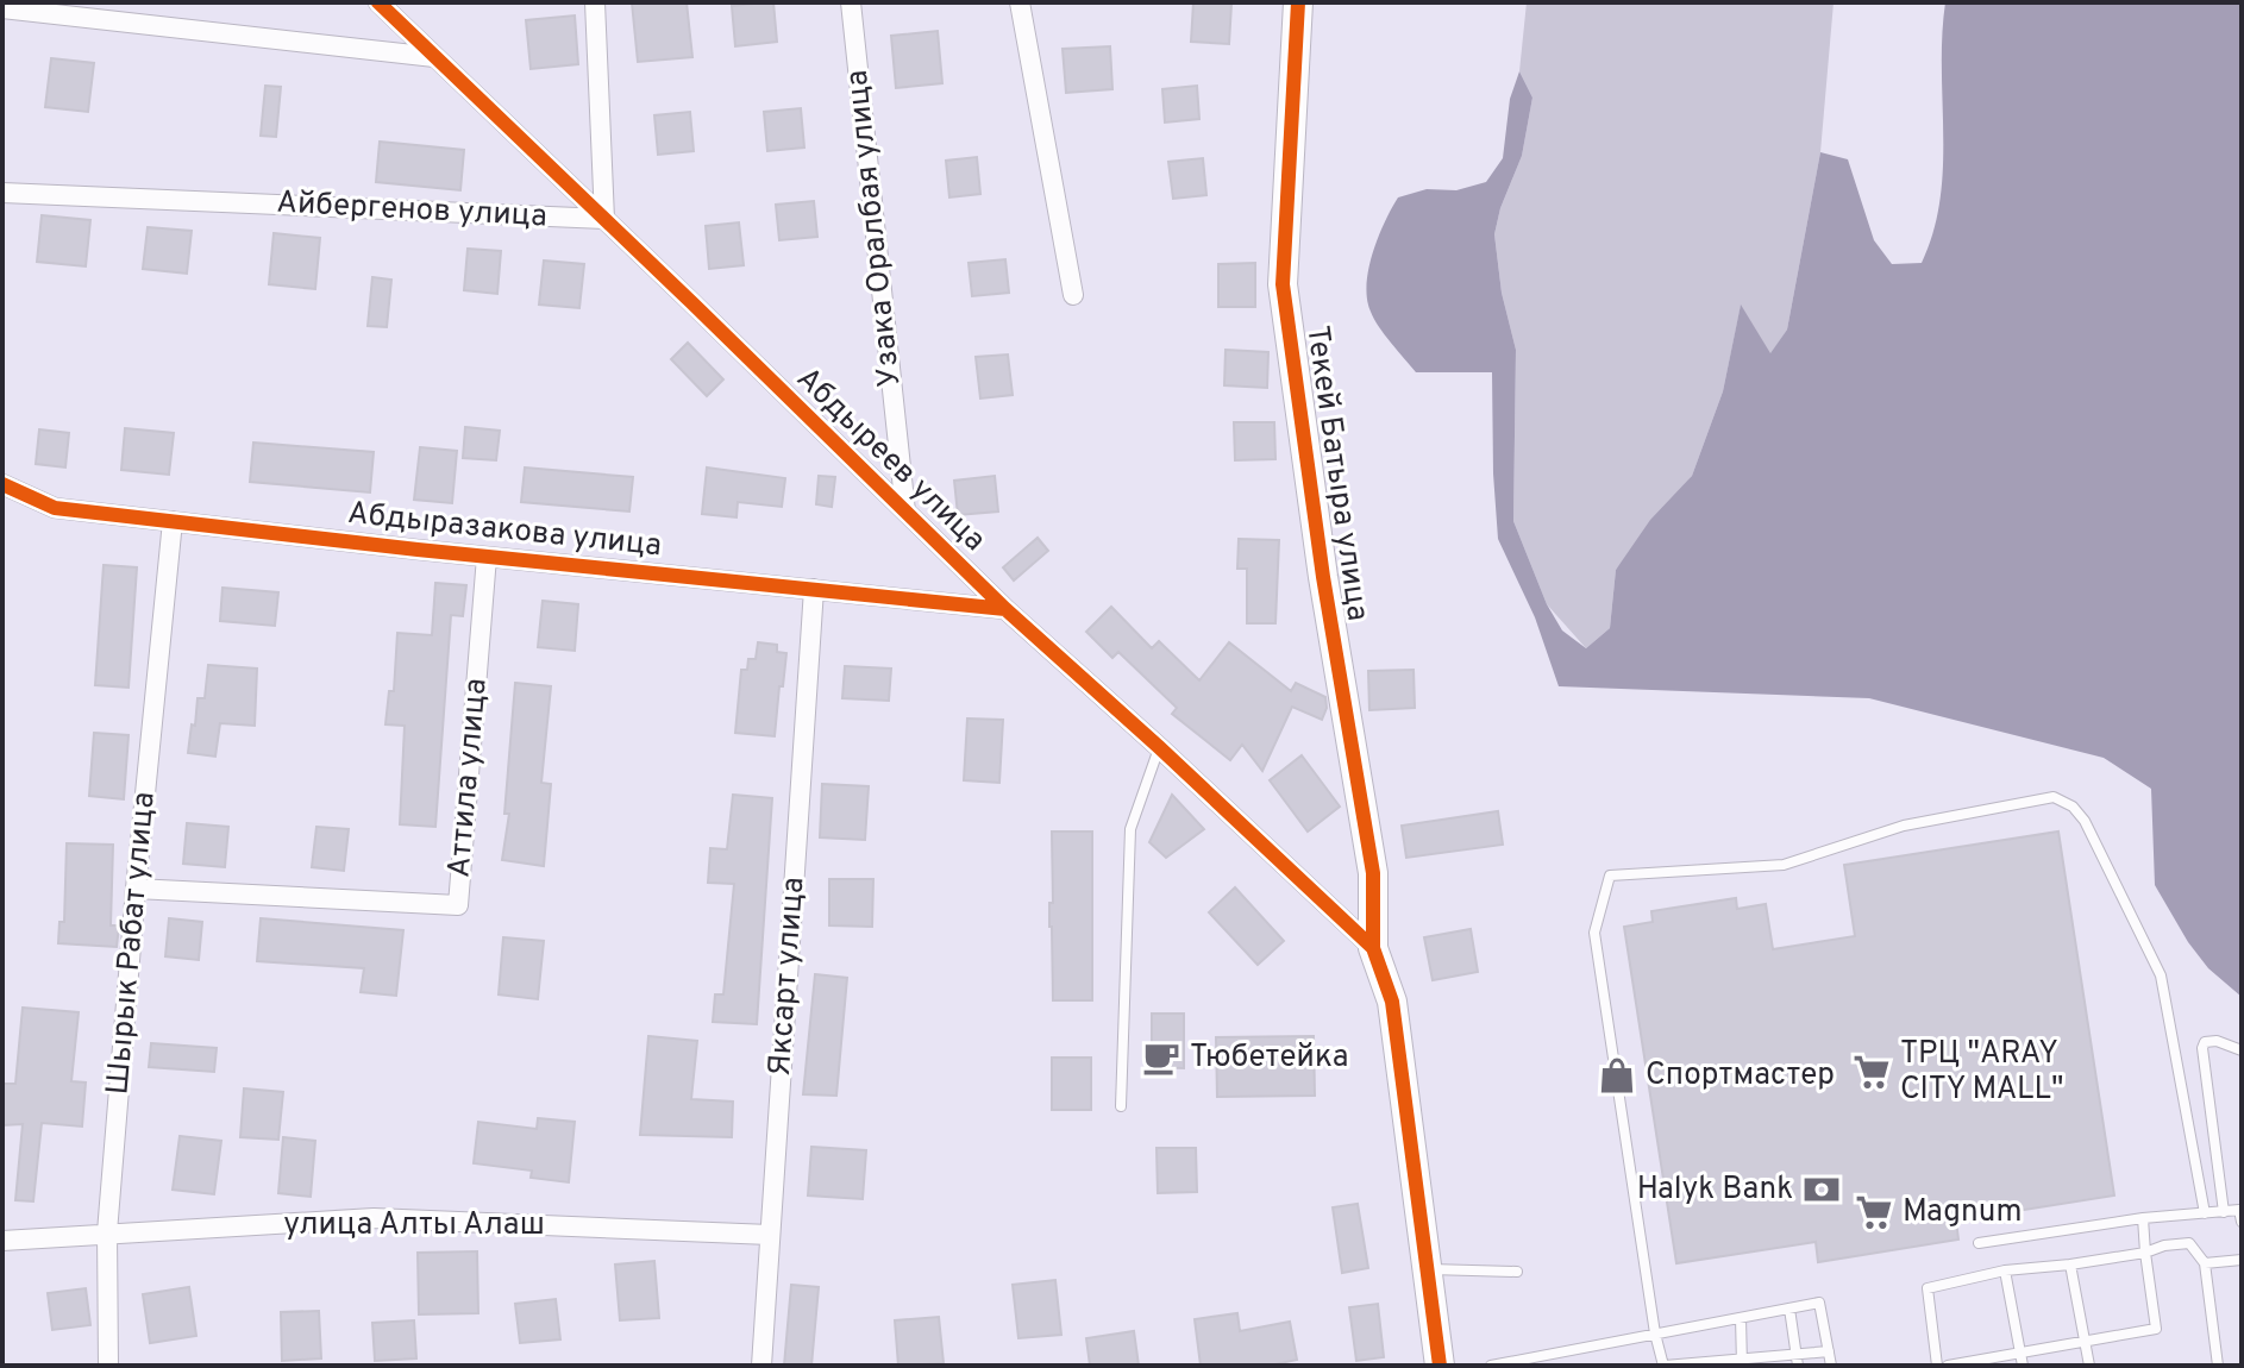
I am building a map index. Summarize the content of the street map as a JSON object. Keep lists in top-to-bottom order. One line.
{"streets":{"street":["Айбергенов улица","Узака Оралбая улица","Абдыреев улица","Текей Батыра улица","Абдыразакова улица","Аттила улица","Шырык Рабат улица","Яксарт улица","улица Алты Алаш"]},"crossings":[["Айбергенов улица","Абдыреев улица"],["Узака Оралбая улица","Абдыреев улица"],["Абдыреев улица","Текей Батыра улица"],["Абдыреев улица","Абдыразакова улица"],["Абдыразакова улица","Аттила улица"],["Абдыразакова улица","Шырык Рабат улица"],["Абдыразакова улица","Яксарт улица"],["Аттила улица","Шырык Рабат улица"],["Шырык Рабат улица","улица Алты Алаш"],["Яксарт улица","улица Алты Алаш"]],"places":{"cafe":["Тюбетейка"],"supermarket":["ТРЦ \"ARAY CITY MALL\"","Magnum"],"shop":["Спортмастер"],"bank":["Halyk Bank"]}}
